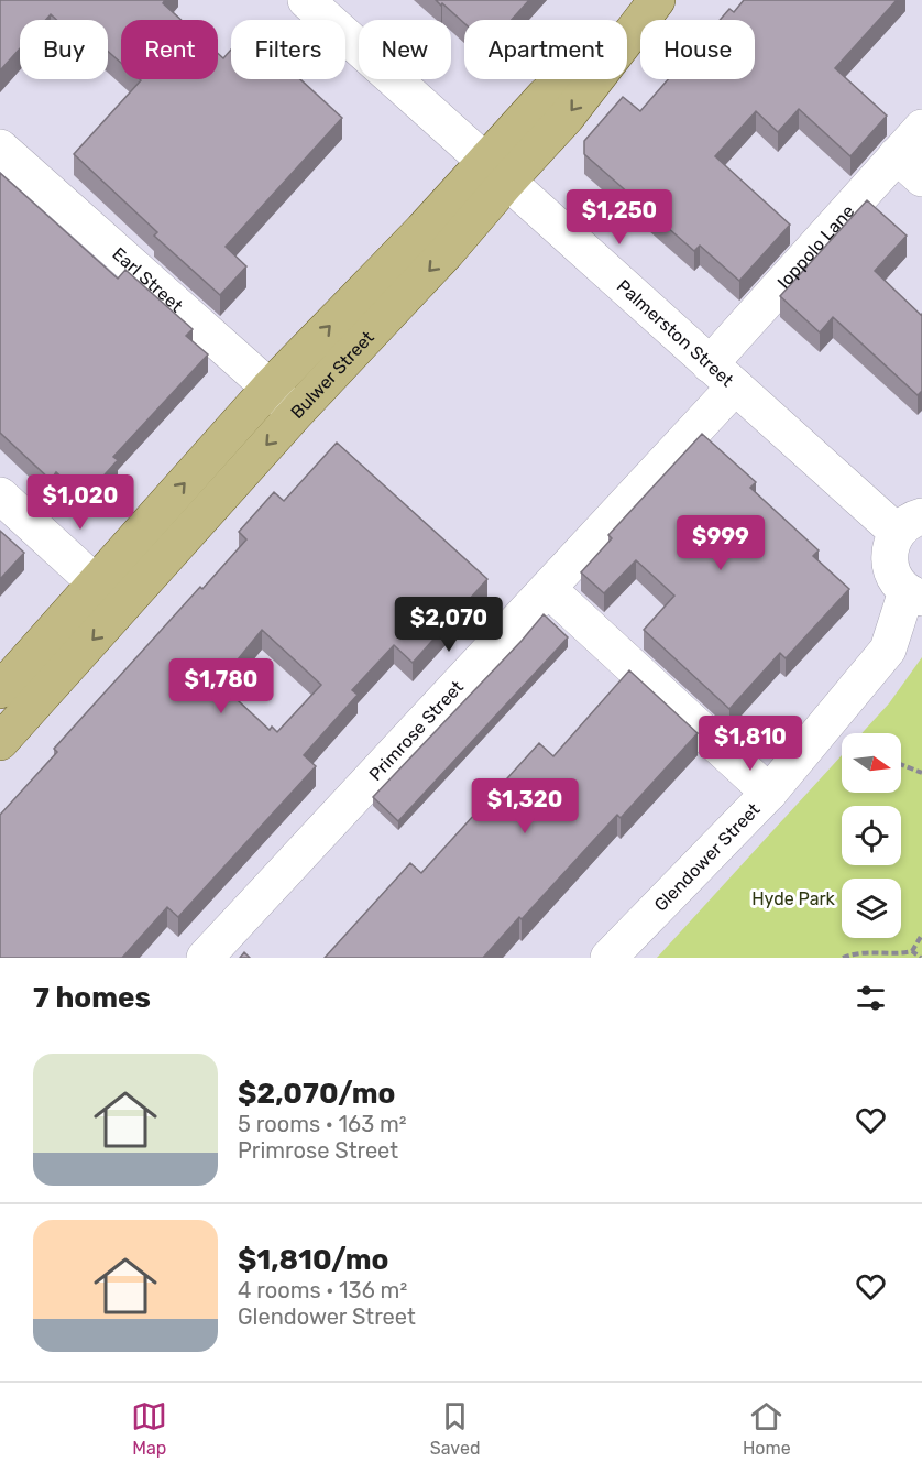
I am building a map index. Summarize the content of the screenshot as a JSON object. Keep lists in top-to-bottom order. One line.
{"streets":{"main road":["Bulwer Street"],"street":["Ioppolo Lane","Earl Street","Palmerston Street","Primrose Street","Glendower Street"]},"crossings":[["Ioppolo Lane","Palmerston Street"],["Ioppolo Lane","Primrose Street"],["Earl Street","Bulwer Street"],["Palmerston Street","Bulwer Street"],["Palmerston Street","Primrose Street"]],"parks":["Hyde Park"],"north":"right","page":{"chip":["Buy","Rent","Filters","New","Apartment","House"],"price":["$1,250","$1,020","$999","$2,070","$1,780","$1,810","$1,320"],"heading":"7 homes","list":[{"name":"$2,070/mo","note":"5 rooms · 163 m² · Primrose Street"},{"name":"$1,810/mo","note":"4 rooms · 136 m² · Glendower Street"}],"tabs":["Map","Saved","Home"]}}
